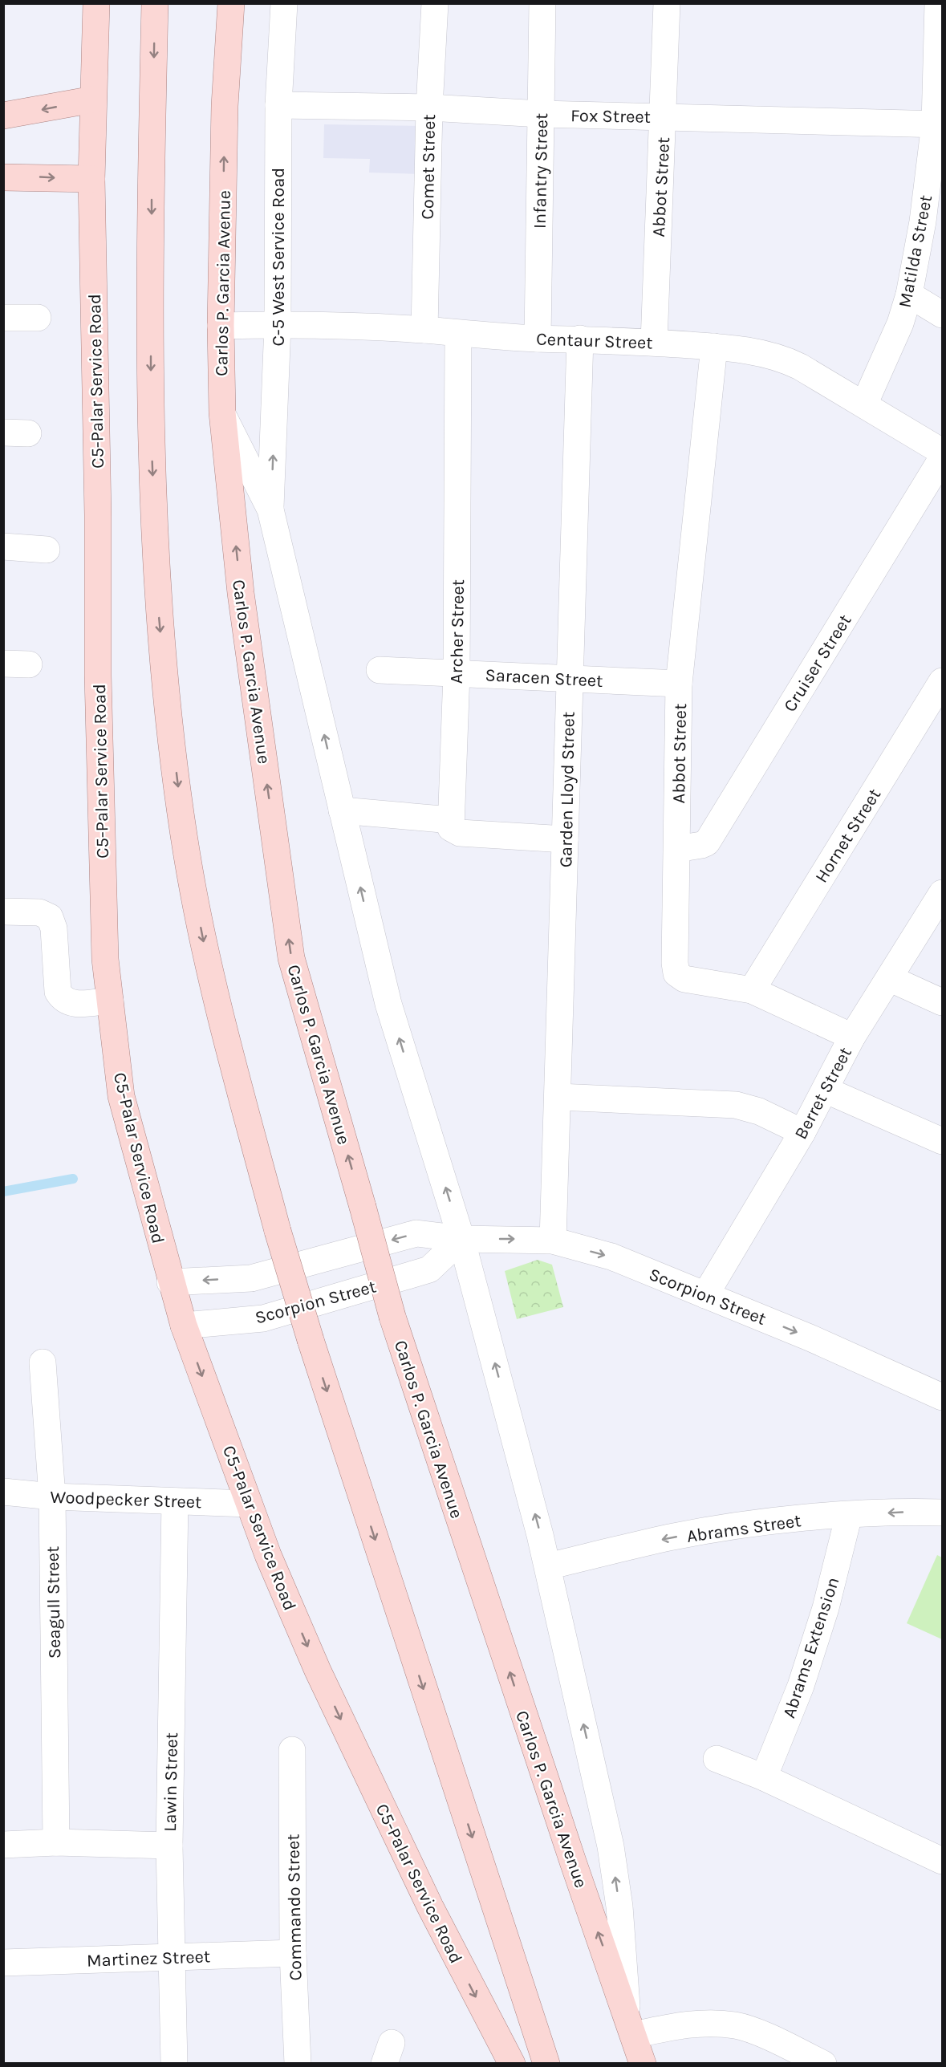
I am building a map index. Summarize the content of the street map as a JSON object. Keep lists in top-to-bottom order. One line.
{"streets":{"main road":["Carlos P. Garcia Avenue","C5-Palar Service Road"],"street":["Fox Street","Comet Street","Infantry Street","Abbot Street","Matilda Street","C-5 West Service Road","Centaur Street","Archer Street","Cruiser Street","Saracen Street","Garden Lloyd Street","Hornet Street","Berret Street","Scorpion Street","Woodpecker Street","Abrams Street","Seagull Street","Abrams Extension","Lawin Street","Commando Street","Martinez Street"]},"crossings":[["Fox Street","Comet Street"],["Fox Street","Infantry Street"],["Fox Street","Abbot Street"],["Fox Street","Matilda Street"],["Fox Street","C-5 West Service Road"],["Comet Street","Centaur Street"],["Infantry Street","Centaur Street"],["Abbot Street","Centaur Street"],["Abbot Street","Cruiser Street"],["Abbot Street","Saracen Street"],["Abbot Street","Hornet Street"],["Abbot Street","Berret Street"],["Matilda Street","Centaur Street"],["C-5 West Service Road","Centaur Street"],["Carlos P. Garcia Avenue","Centaur Street"],["Centaur Street","Archer Street"],["Centaur Street","Garden Lloyd Street"],["C5-Palar Service Road","Scorpion Street"],["C5-Palar Service Road","Woodpecker Street"],["Archer Street","Saracen Street"],["Saracen Street","Garden Lloyd Street"],["Garden Lloyd Street","Scorpion Street"],["Berret Street","Scorpion Street"],["Woodpecker Street","Seagull Street"],["Woodpecker Street","Lawin Street"],["Abrams Street","Abrams Extension"],["Lawin Street","Martinez Street"],["Commando Street","Martinez Street"]],"one_way":["C-5 West Service Road","Abrams Street"]}
